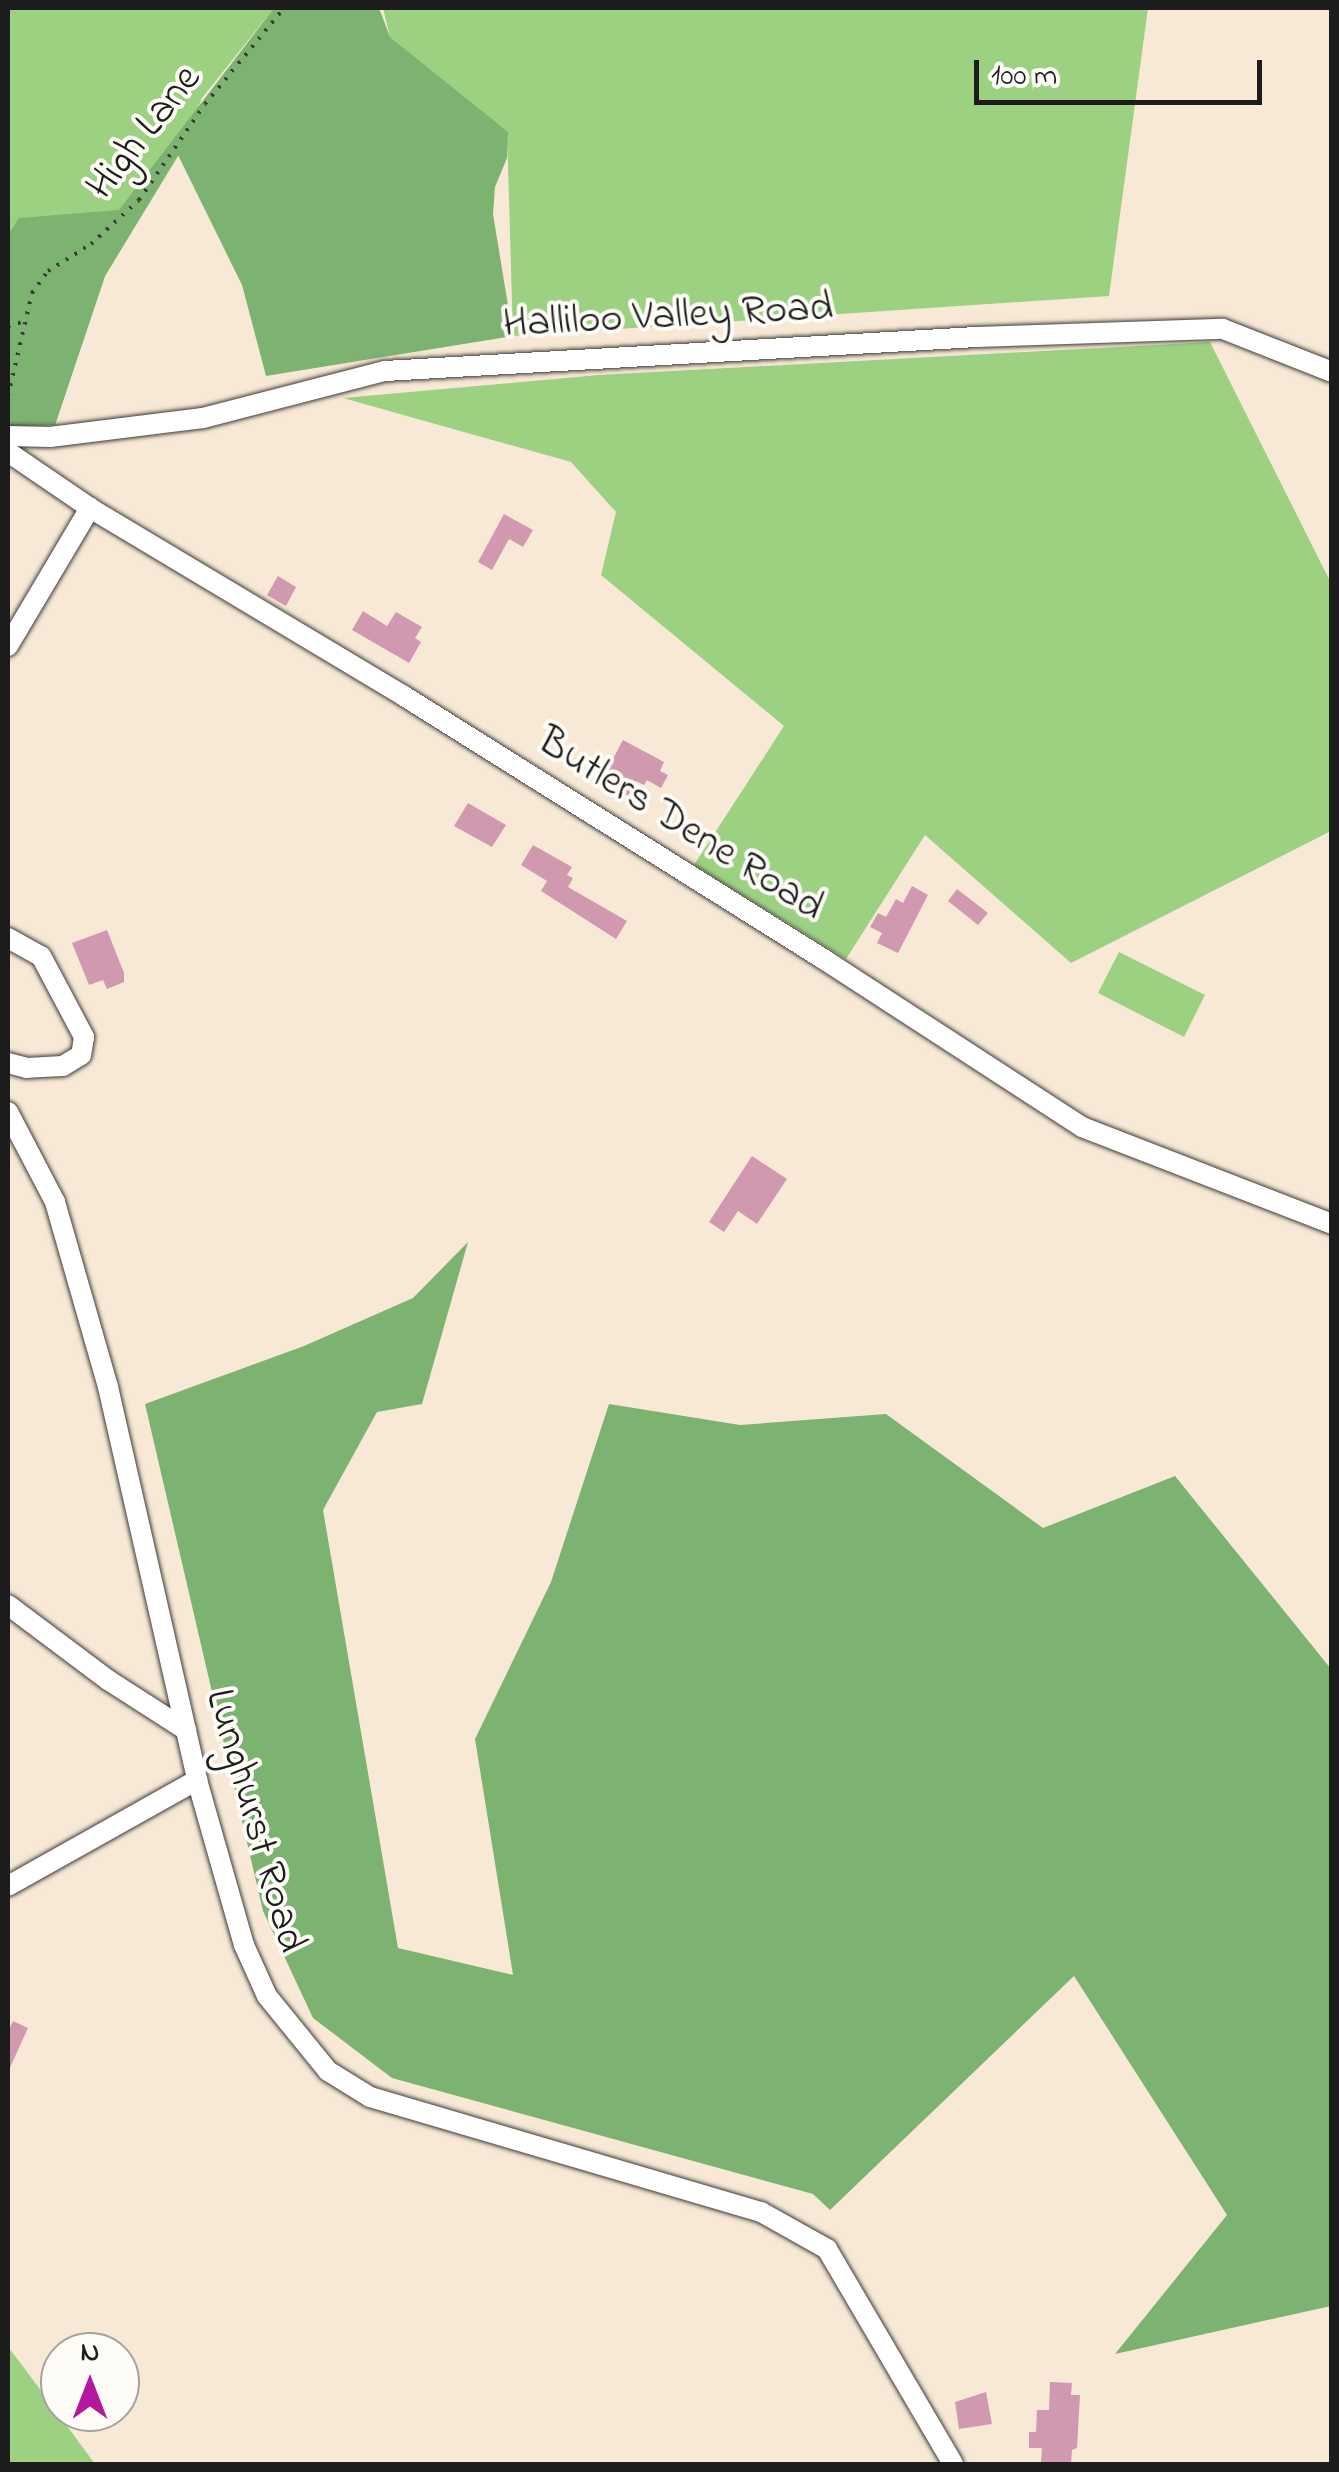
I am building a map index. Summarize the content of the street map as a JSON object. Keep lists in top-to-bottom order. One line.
{"streets":{"street":["Halliloo Valley Road","Butlers Dene Road","Lunghurst Road"],"path":["High Lane"]},"scale_bar":"100 m","north":"top"}
